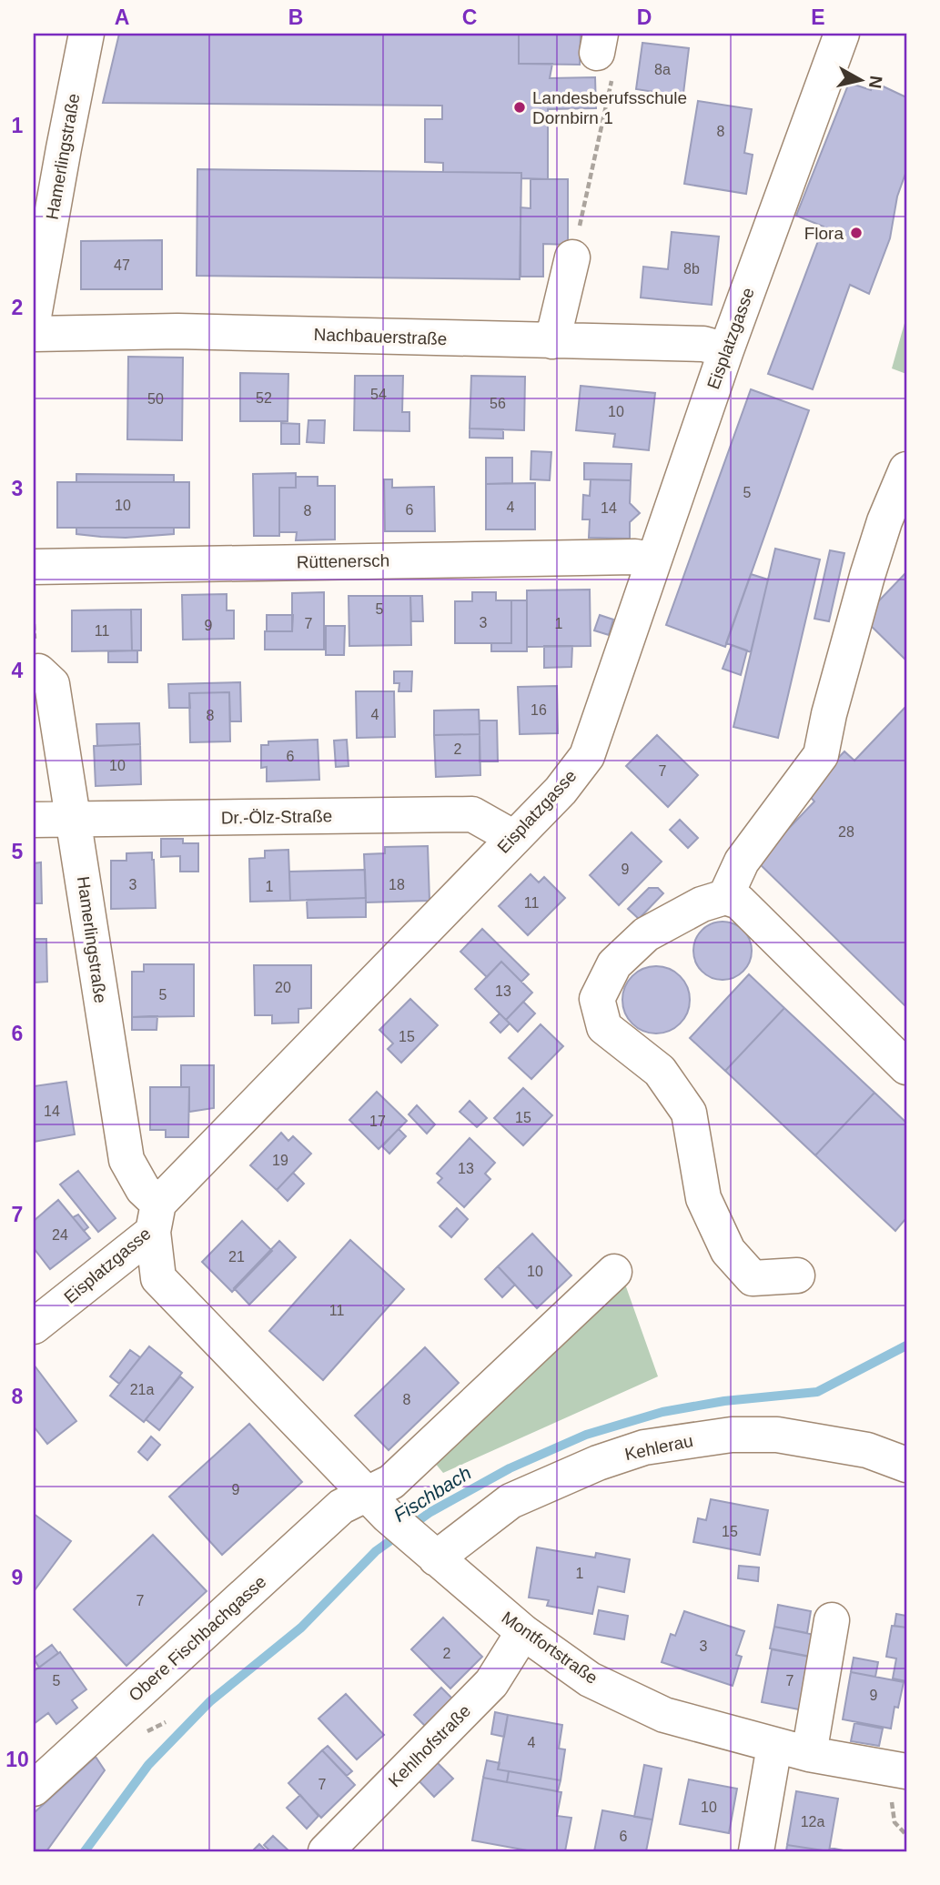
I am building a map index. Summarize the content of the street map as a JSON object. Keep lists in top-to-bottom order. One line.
{"streets":{"street":["Hamerlingstraße","Nachbauerstraße","Eisplatzgasse","Rüttenersch","Dr.-Ölz-Straße","Kehlerau","Obere Fischbachgasse","Montfortstraße","Kehlhofstraße"]},"crossings":[["Hamerlingstraße","Eisplatzgasse"],["Hamerlingstraße","Dr.-Ölz-Straße"],["Nachbauerstraße","Eisplatzgasse"],["Eisplatzgasse","Rüttenersch"],["Eisplatzgasse","Dr.-Ölz-Straße"],["Kehlerau","Montfortstraße"],["Obere Fischbachgasse","Montfortstraße"],["Montfortstraße","Kehlhofstraße"]],"water":["Fischbach"],"places":["Landesberufsschule Dornbirn 1","Flora"],"house_numbers":["8a","8","47","8b","54","52","50","56","10","5","10","4","14","6","8","5","3","7","1","9","11","16","4","8","2","6","10","7","28","9","3","18","1","11","20","13","5","15","14","15","17","19","13","24","21","10","11","21a","8","9","15","1","7","3","2","5","7","9","4","7","10","12a","6"],"north":"right","grid":{"columns":["A","B","C","D","E"],"rows":["1","2","3","4","5","6","7","8","9","10"]}}
